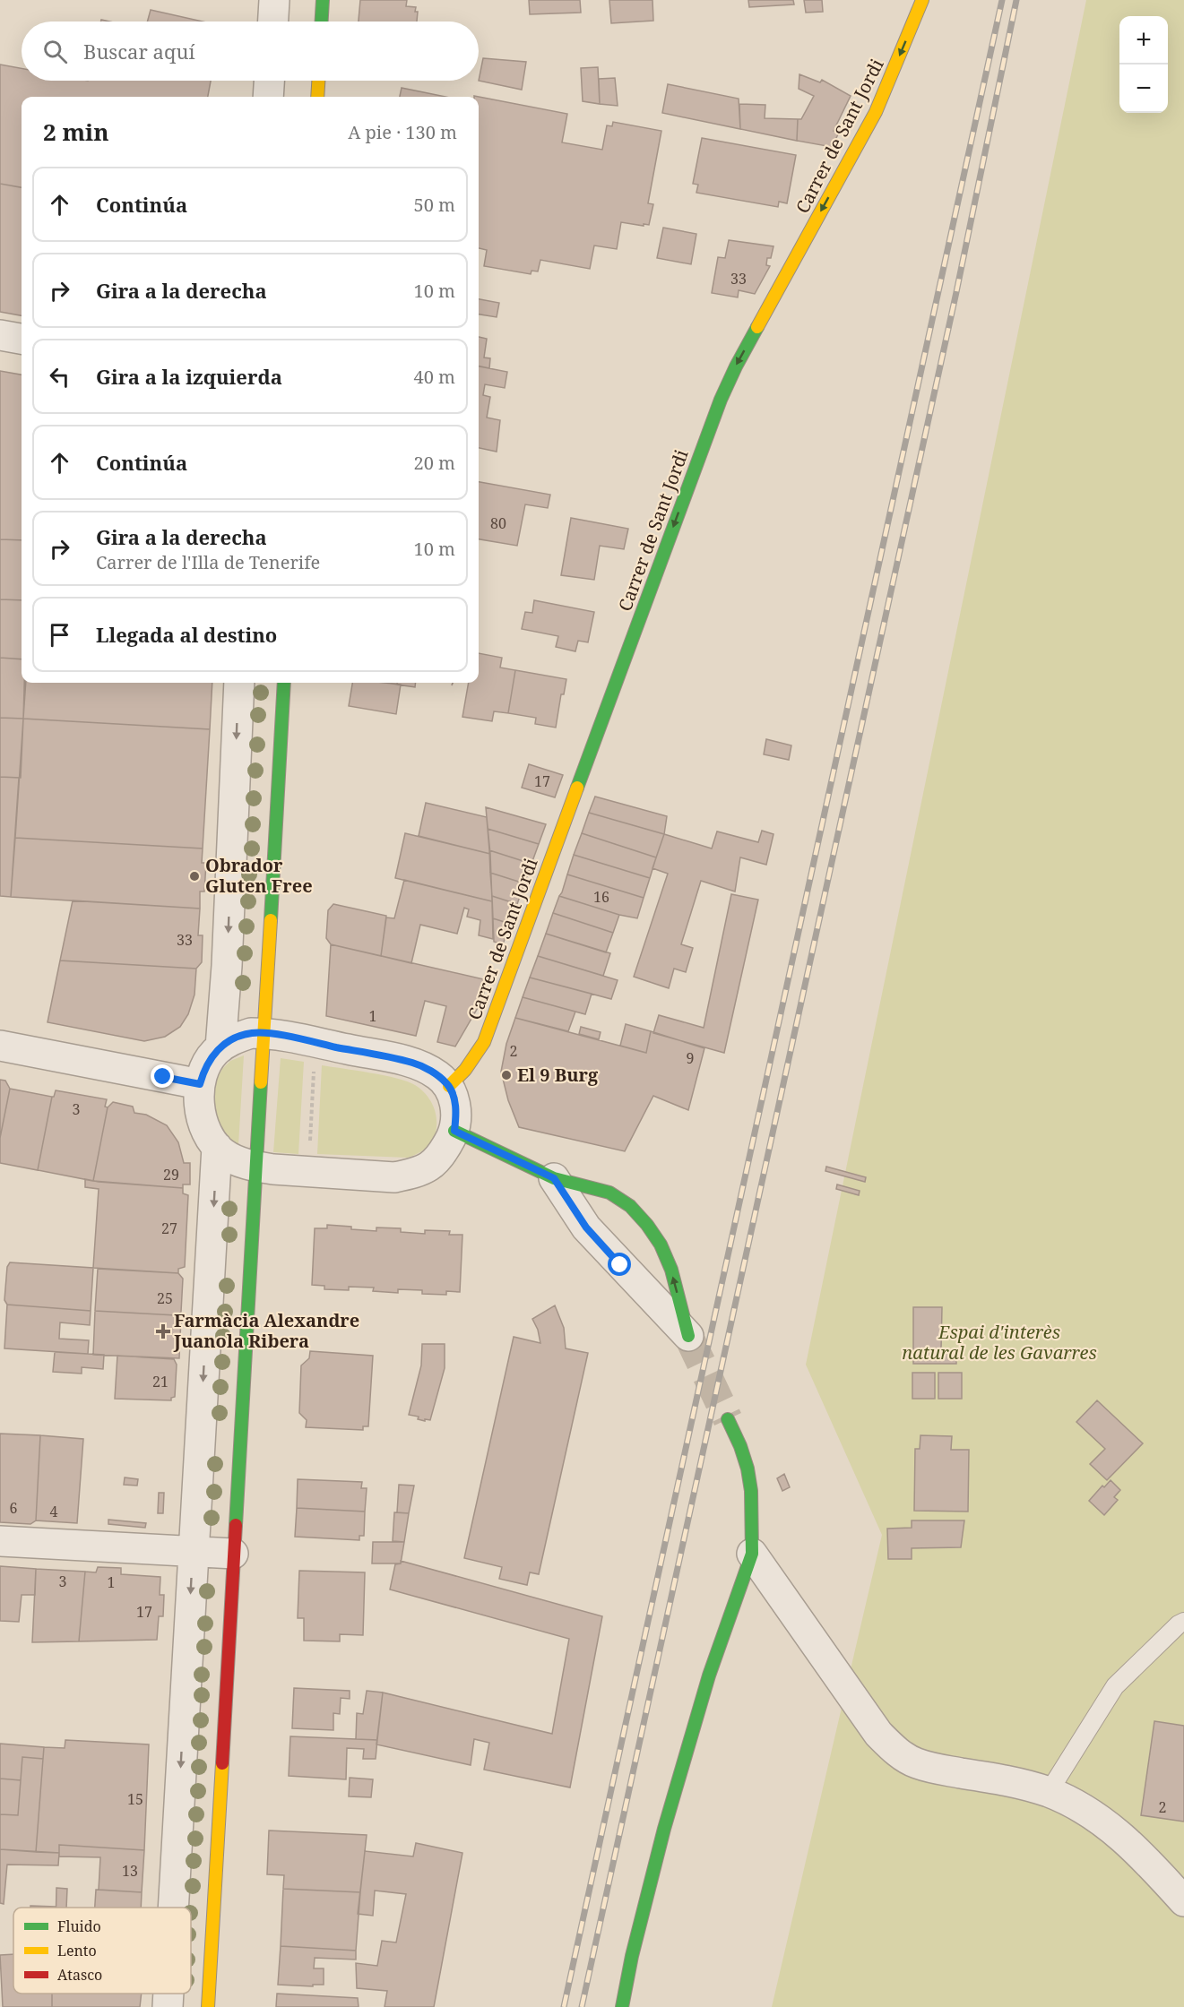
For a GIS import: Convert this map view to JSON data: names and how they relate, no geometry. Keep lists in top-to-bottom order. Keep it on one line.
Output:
{"streets":{"street":["Carrer de Sant Jordi"]},"one_way":["Carrer de Sant Jordi"],"parks":["Espai d'interès natural de les Gavarres"],"places":{"other":["Obrador Gluten Free","El 9 Burg"],"health":["Farmàcia Alexandre Juanola Ribera"]},"house_numbers":["33","80","17","16","33","1","2","9","3","29","27","25","21","6","4","3","1","17","15","2","13"],"legend":["Fluido","Lento","Atasco"],"page":{"map_buttons":["+","−"],"search":"Buscar aquí","heading":["2 min","A pie · 130 m"],"list":[["Continúa","50 m"],["Gira a la derecha","10 m"],["Gira a la izquierda","40 m"],["Continúa","20 m"],["Gira a la derecha","Carrer de l'Illa de Tenerife","10 m"],"Llegada al destino"]}}
